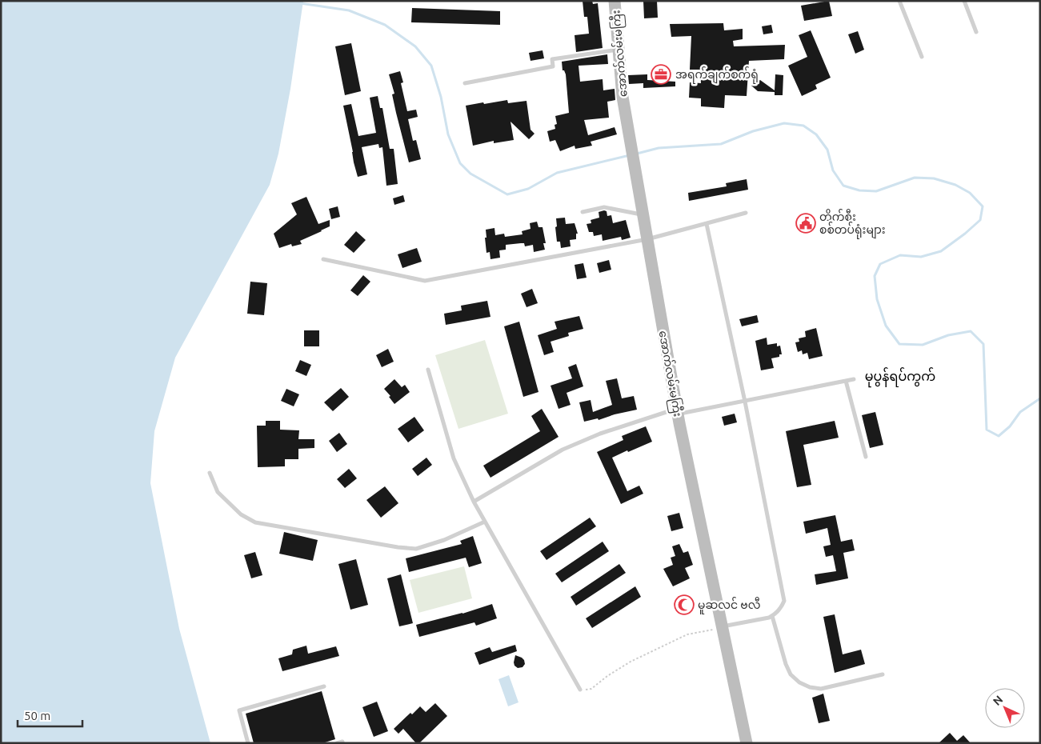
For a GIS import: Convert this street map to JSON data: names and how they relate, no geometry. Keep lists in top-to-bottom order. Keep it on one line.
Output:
{"streets":{"main road":["အောက်လမ်းမကြီး"]},"districts":["မုပွန်ရပ်ကွက်"],"places":{"office":["အရက်ချက်စက်ရုံ"],"public building":["တိုက်စီး စစ်တပ်ရုံးများ"],"mosque":["မူဆလင် ဗလီ"]},"scale_bar":"50 m","north":"top left"}
